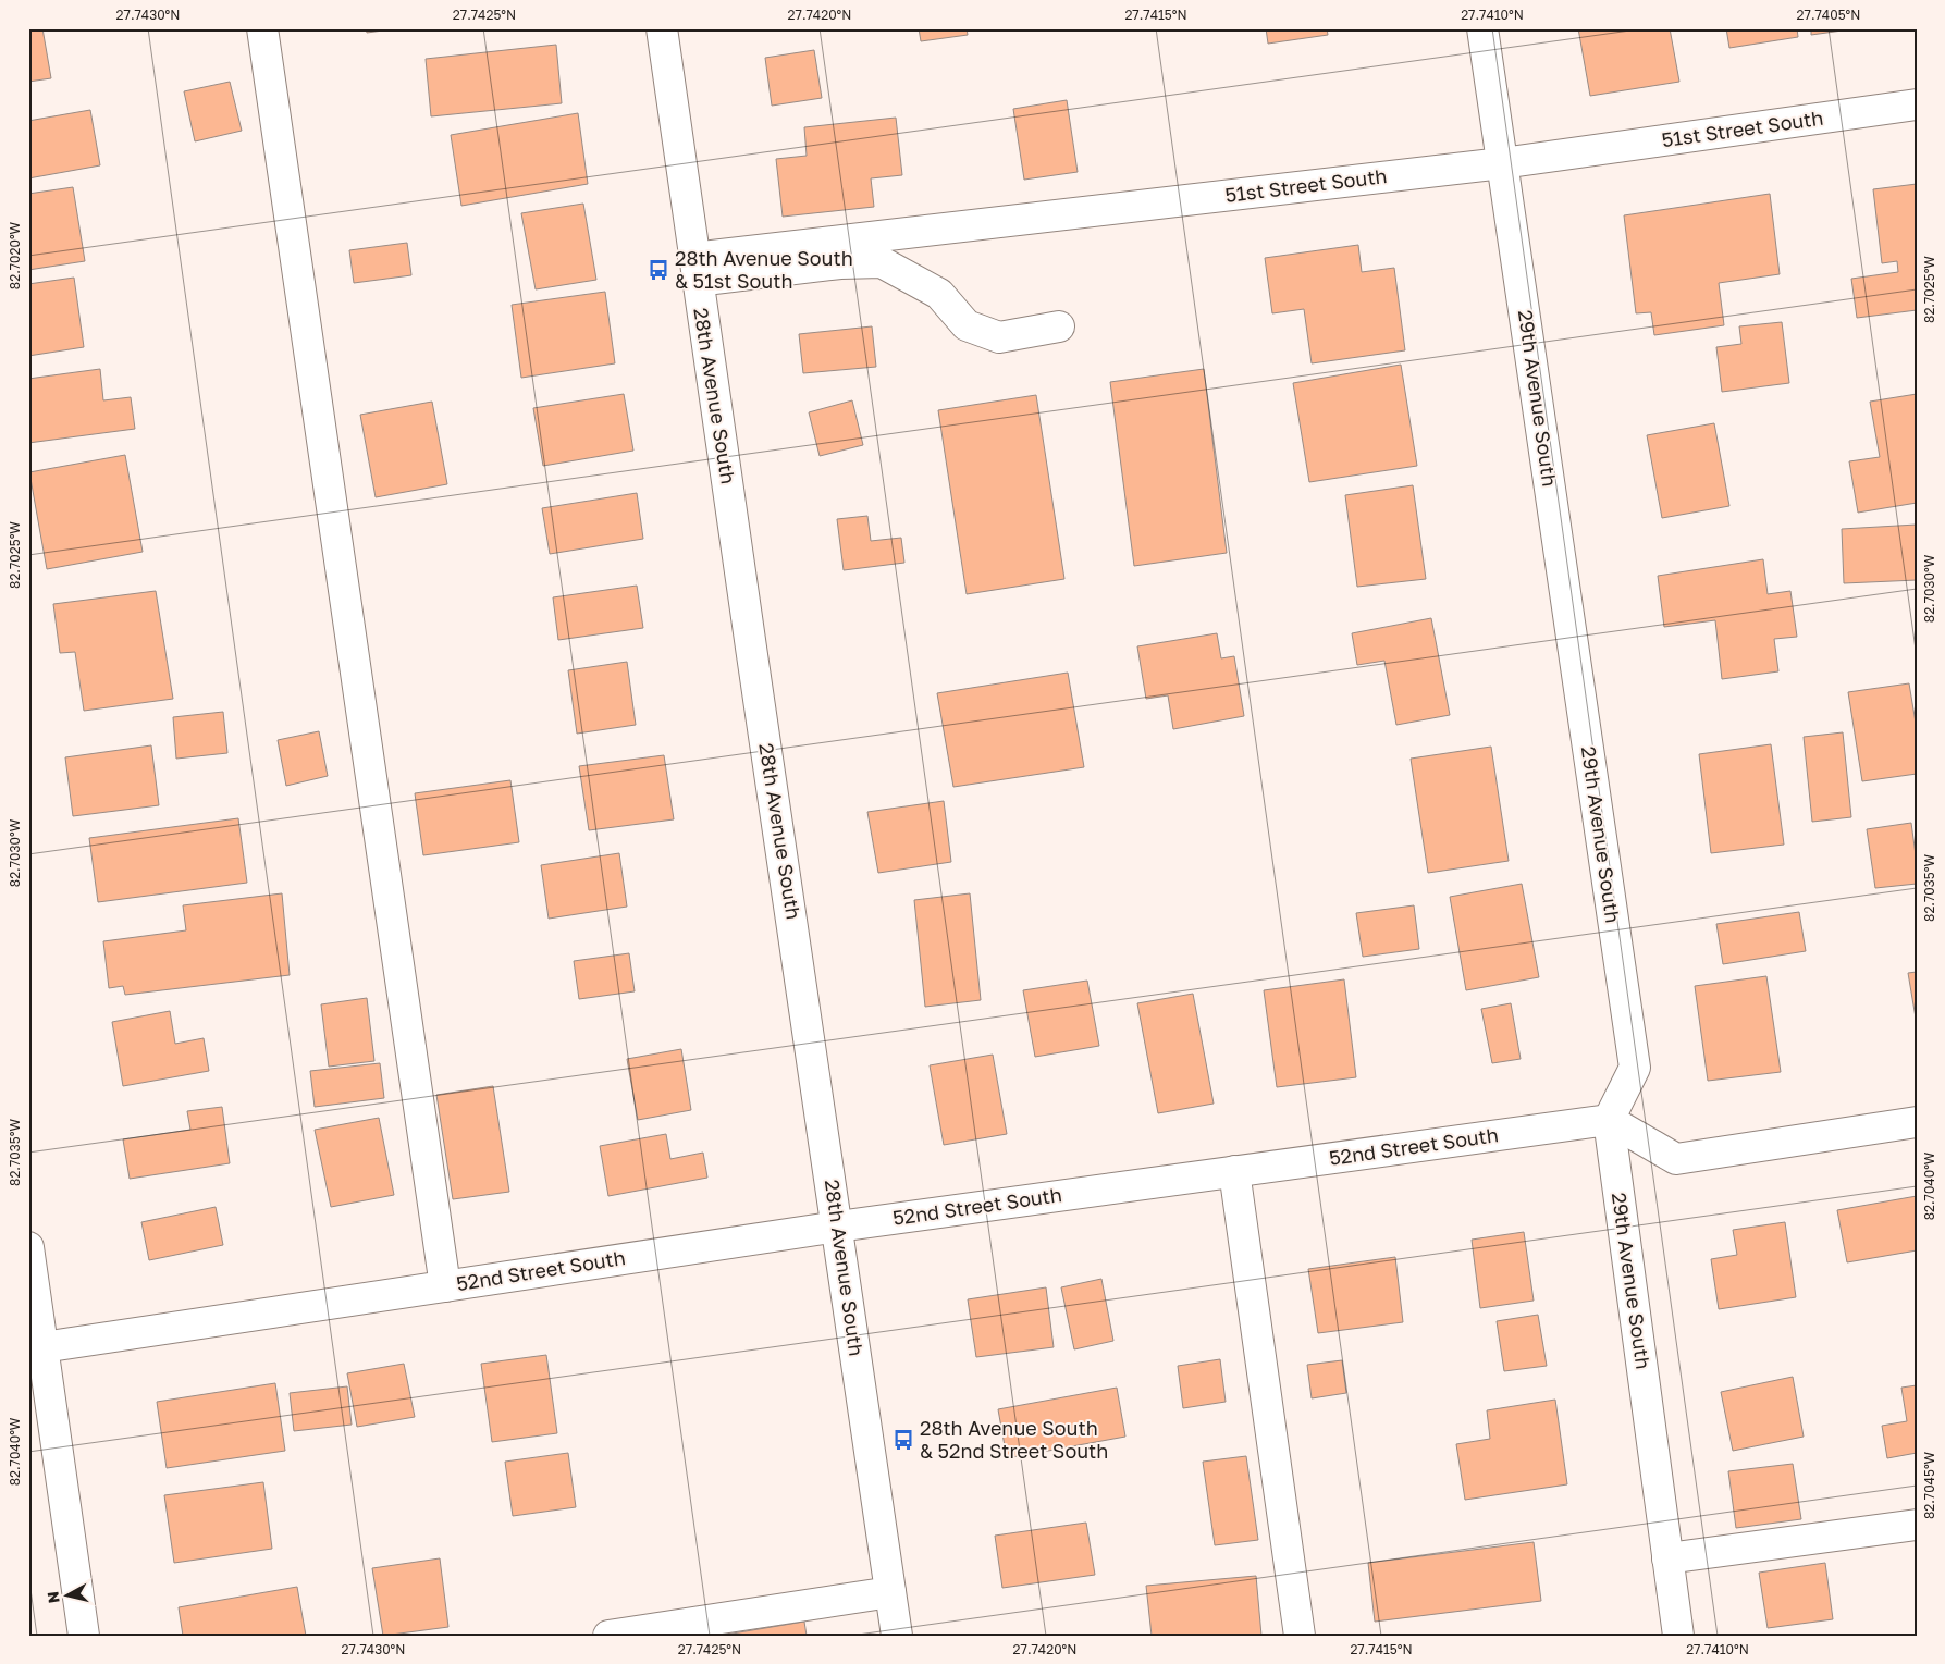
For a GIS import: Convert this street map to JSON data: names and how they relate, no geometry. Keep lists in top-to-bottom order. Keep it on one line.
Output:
{"streets":{"street":["51st Street South","28th Avenue South","29th Avenue South","52nd Street South"]},"crossings":[["51st Street South","28th Avenue South"],["51st Street South","29th Avenue South"],["28th Avenue South","52nd Street South"],["29th Avenue South","52nd Street South"]],"places":{"bus stop":["28th Avenue South & 51st South","28th Avenue South & 52nd Street South"]},"north":"left","coordinates":["27.7430°N","27.7425°N","27.7420°N","27.7415°N","27.7410°N","27.7405°N","82.7020°W","82.7025°W","82.7030°W","82.7035°W","82.7040°W","82.7045°W"]}
